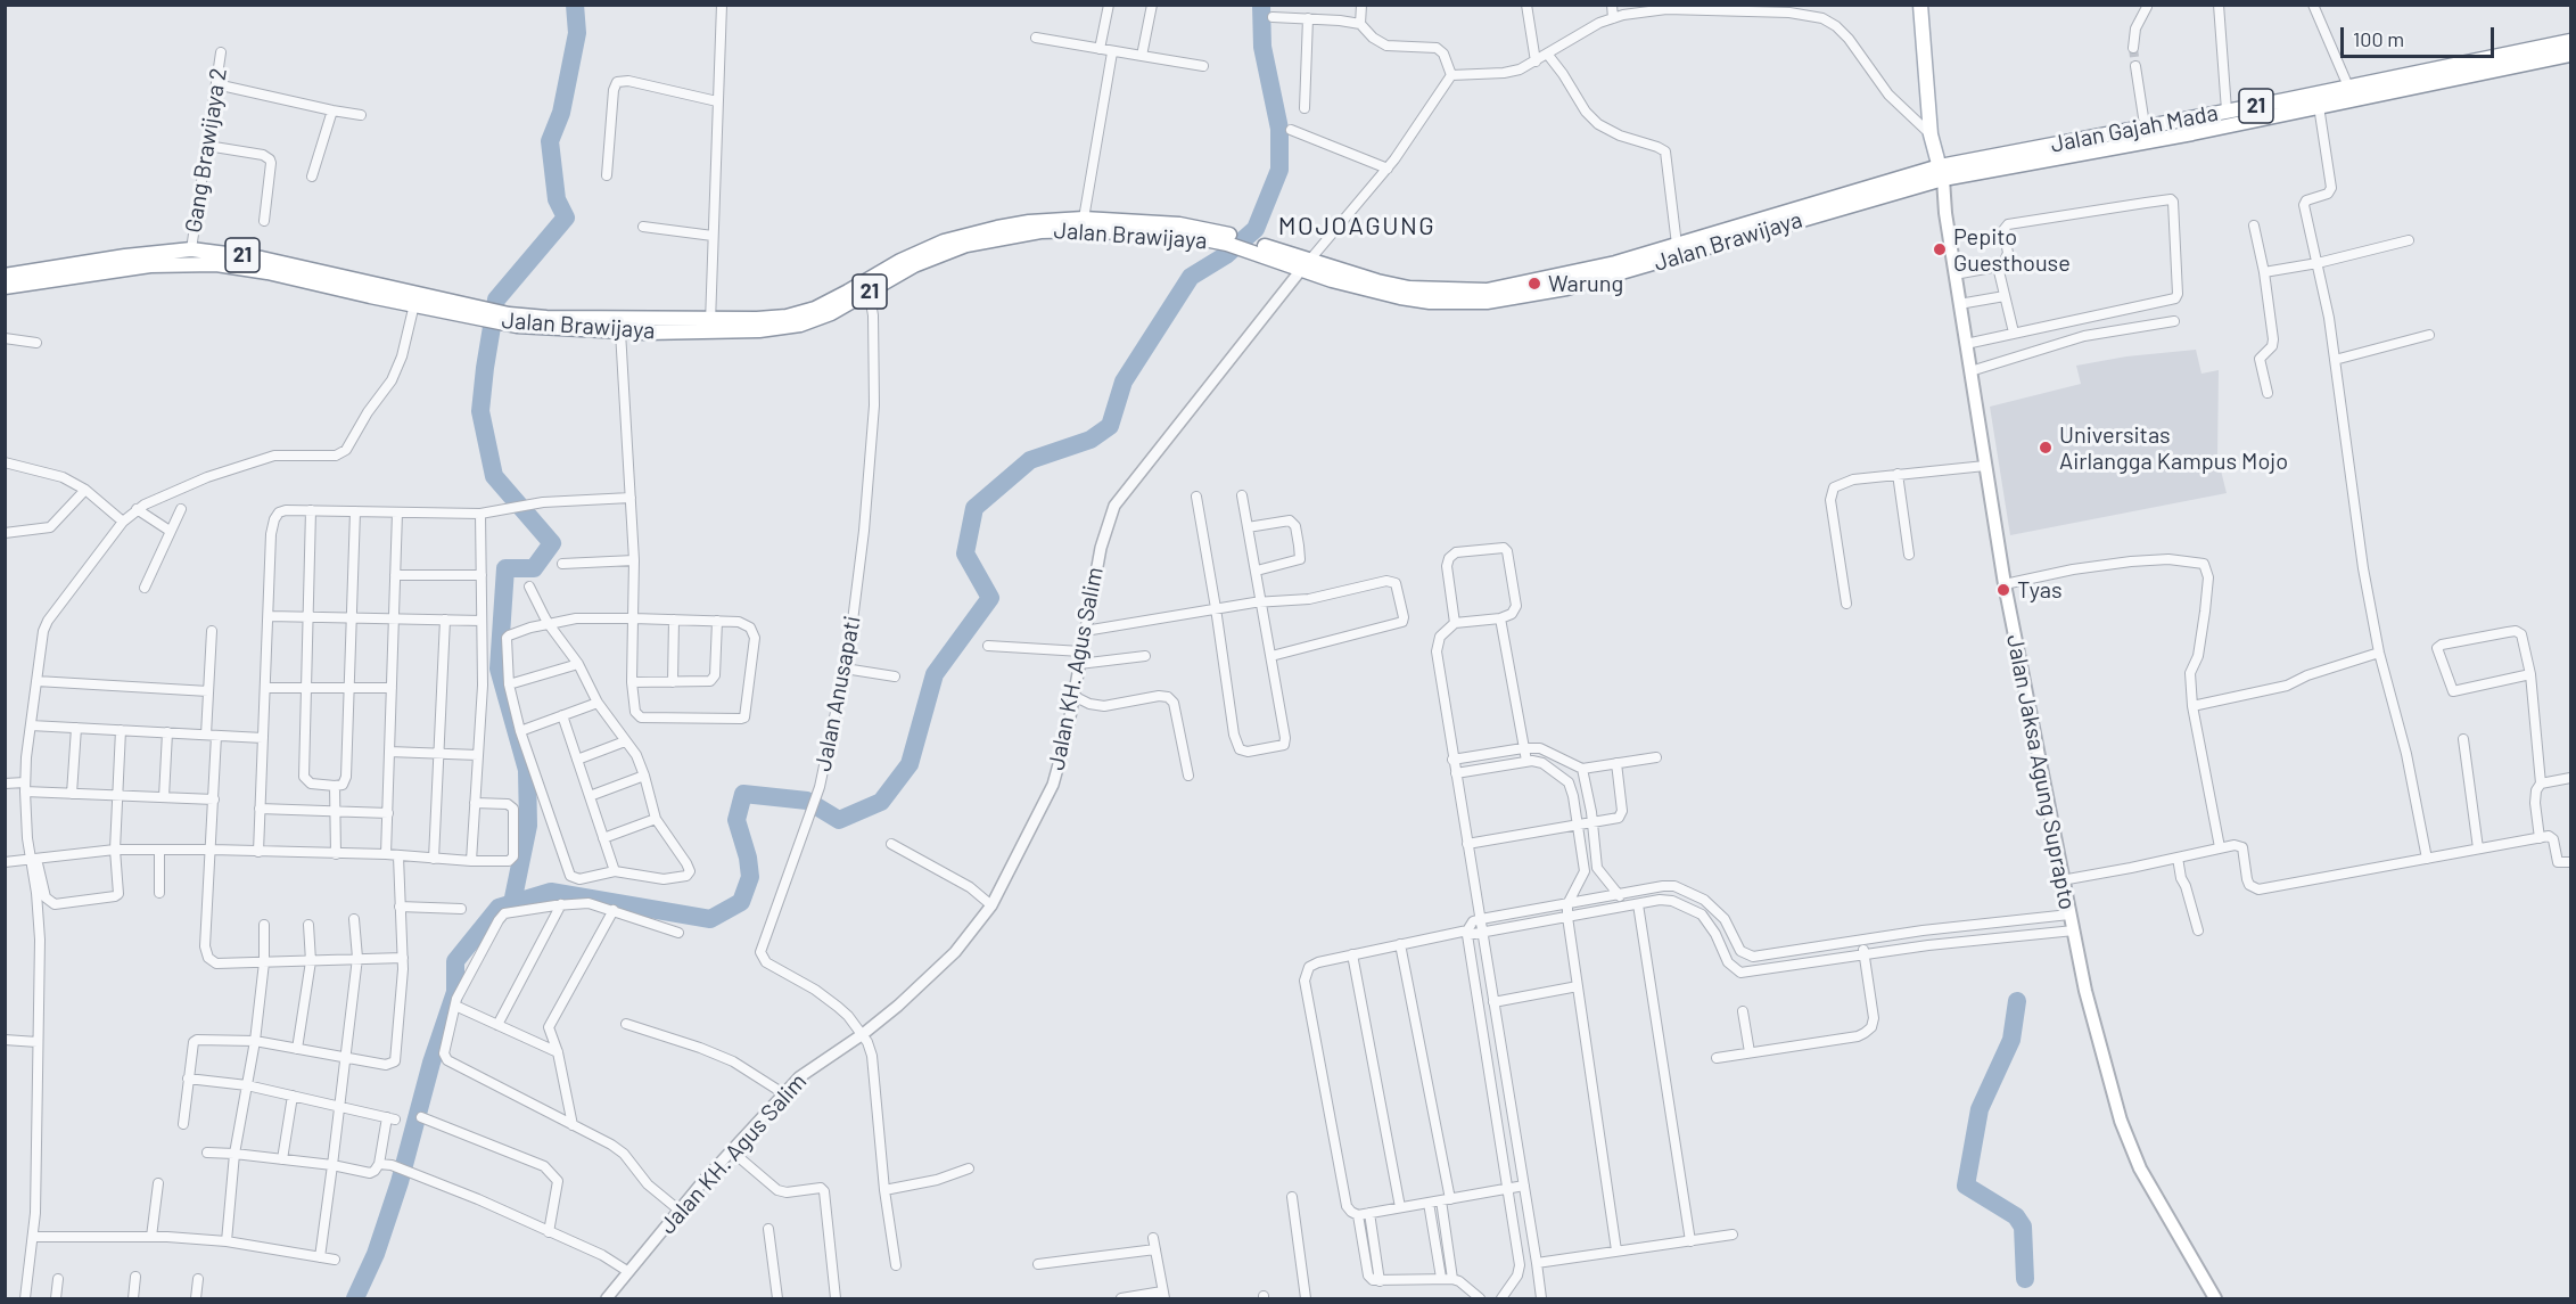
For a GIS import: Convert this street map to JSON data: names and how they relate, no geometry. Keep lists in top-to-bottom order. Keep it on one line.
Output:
{"streets":{"main road":["21","Jalan Gajah Mada","Jalan Brawijaya","Jalan Jaksa Agung Suprapto"],"street":["Gang Brawijaya 2","Jalan KH. Agus Salim","Jalan Anusapati"]},"crossings":[["21","Jalan Gajah Mada"],["21","Jalan Brawijaya"],["Jalan Gajah Mada","Jalan Brawijaya"],["Jalan Gajah Mada","Jalan Jaksa Agung Suprapto"],["Gang Brawijaya 2","Jalan Brawijaya"],["Jalan Brawijaya","Jalan KH. Agus Salim"],["Jalan Brawijaya","Jalan Anusapati"],["Jalan Brawijaya","Jalan Jaksa Agung Suprapto"],["Jalan KH. Agus Salim","Jalan Anusapati"]],"districts":["MOJOAGUNG"],"places":["Pepito Guesthouse","Warung","Universitas Airlangga Kampus Mojo","Tyas"],"scale_bar":"100 m"}
